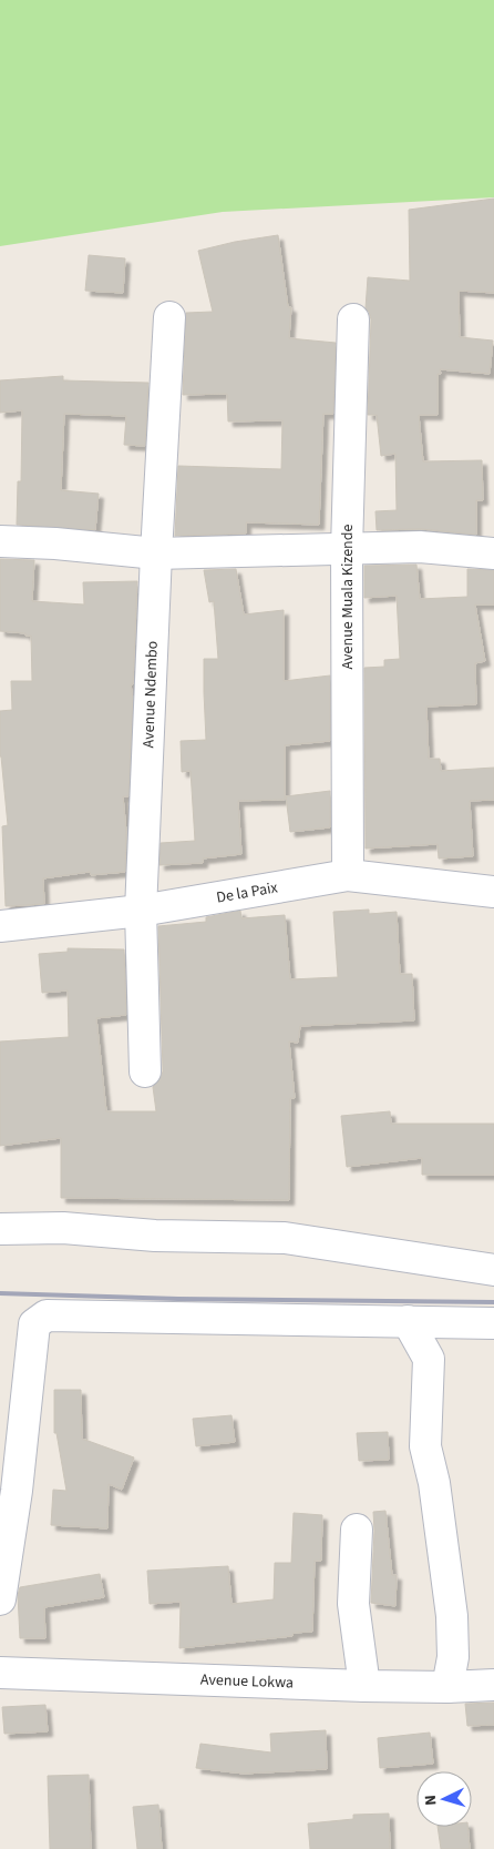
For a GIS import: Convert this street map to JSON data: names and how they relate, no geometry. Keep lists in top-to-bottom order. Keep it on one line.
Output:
{"streets":{"street":["Avenue Muala Kizende","Avenue Ndembo","De la Paix","Avenue Lokwa"]},"crossings":[["Avenue Muala Kizende","De la Paix"],["Avenue Ndembo","De la Paix"]],"north":"left"}
